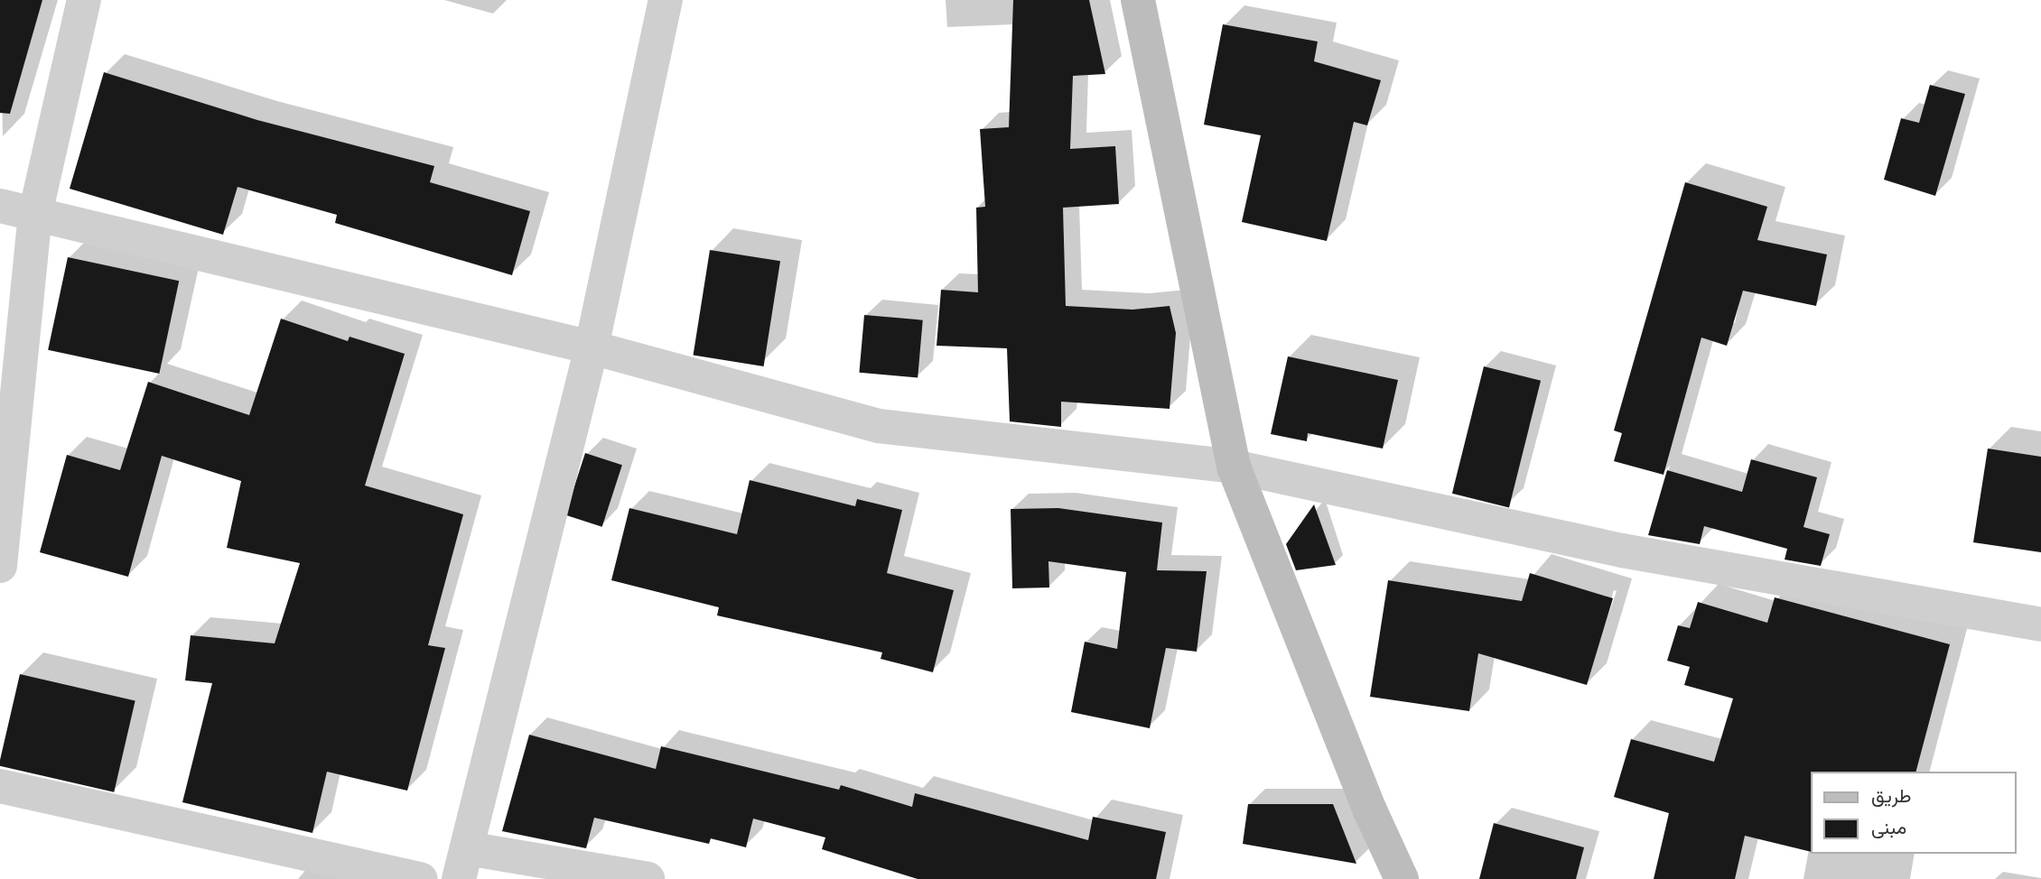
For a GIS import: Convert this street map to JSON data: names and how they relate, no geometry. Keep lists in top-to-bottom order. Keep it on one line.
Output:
{"legend":["طريق","مبنى"]}
